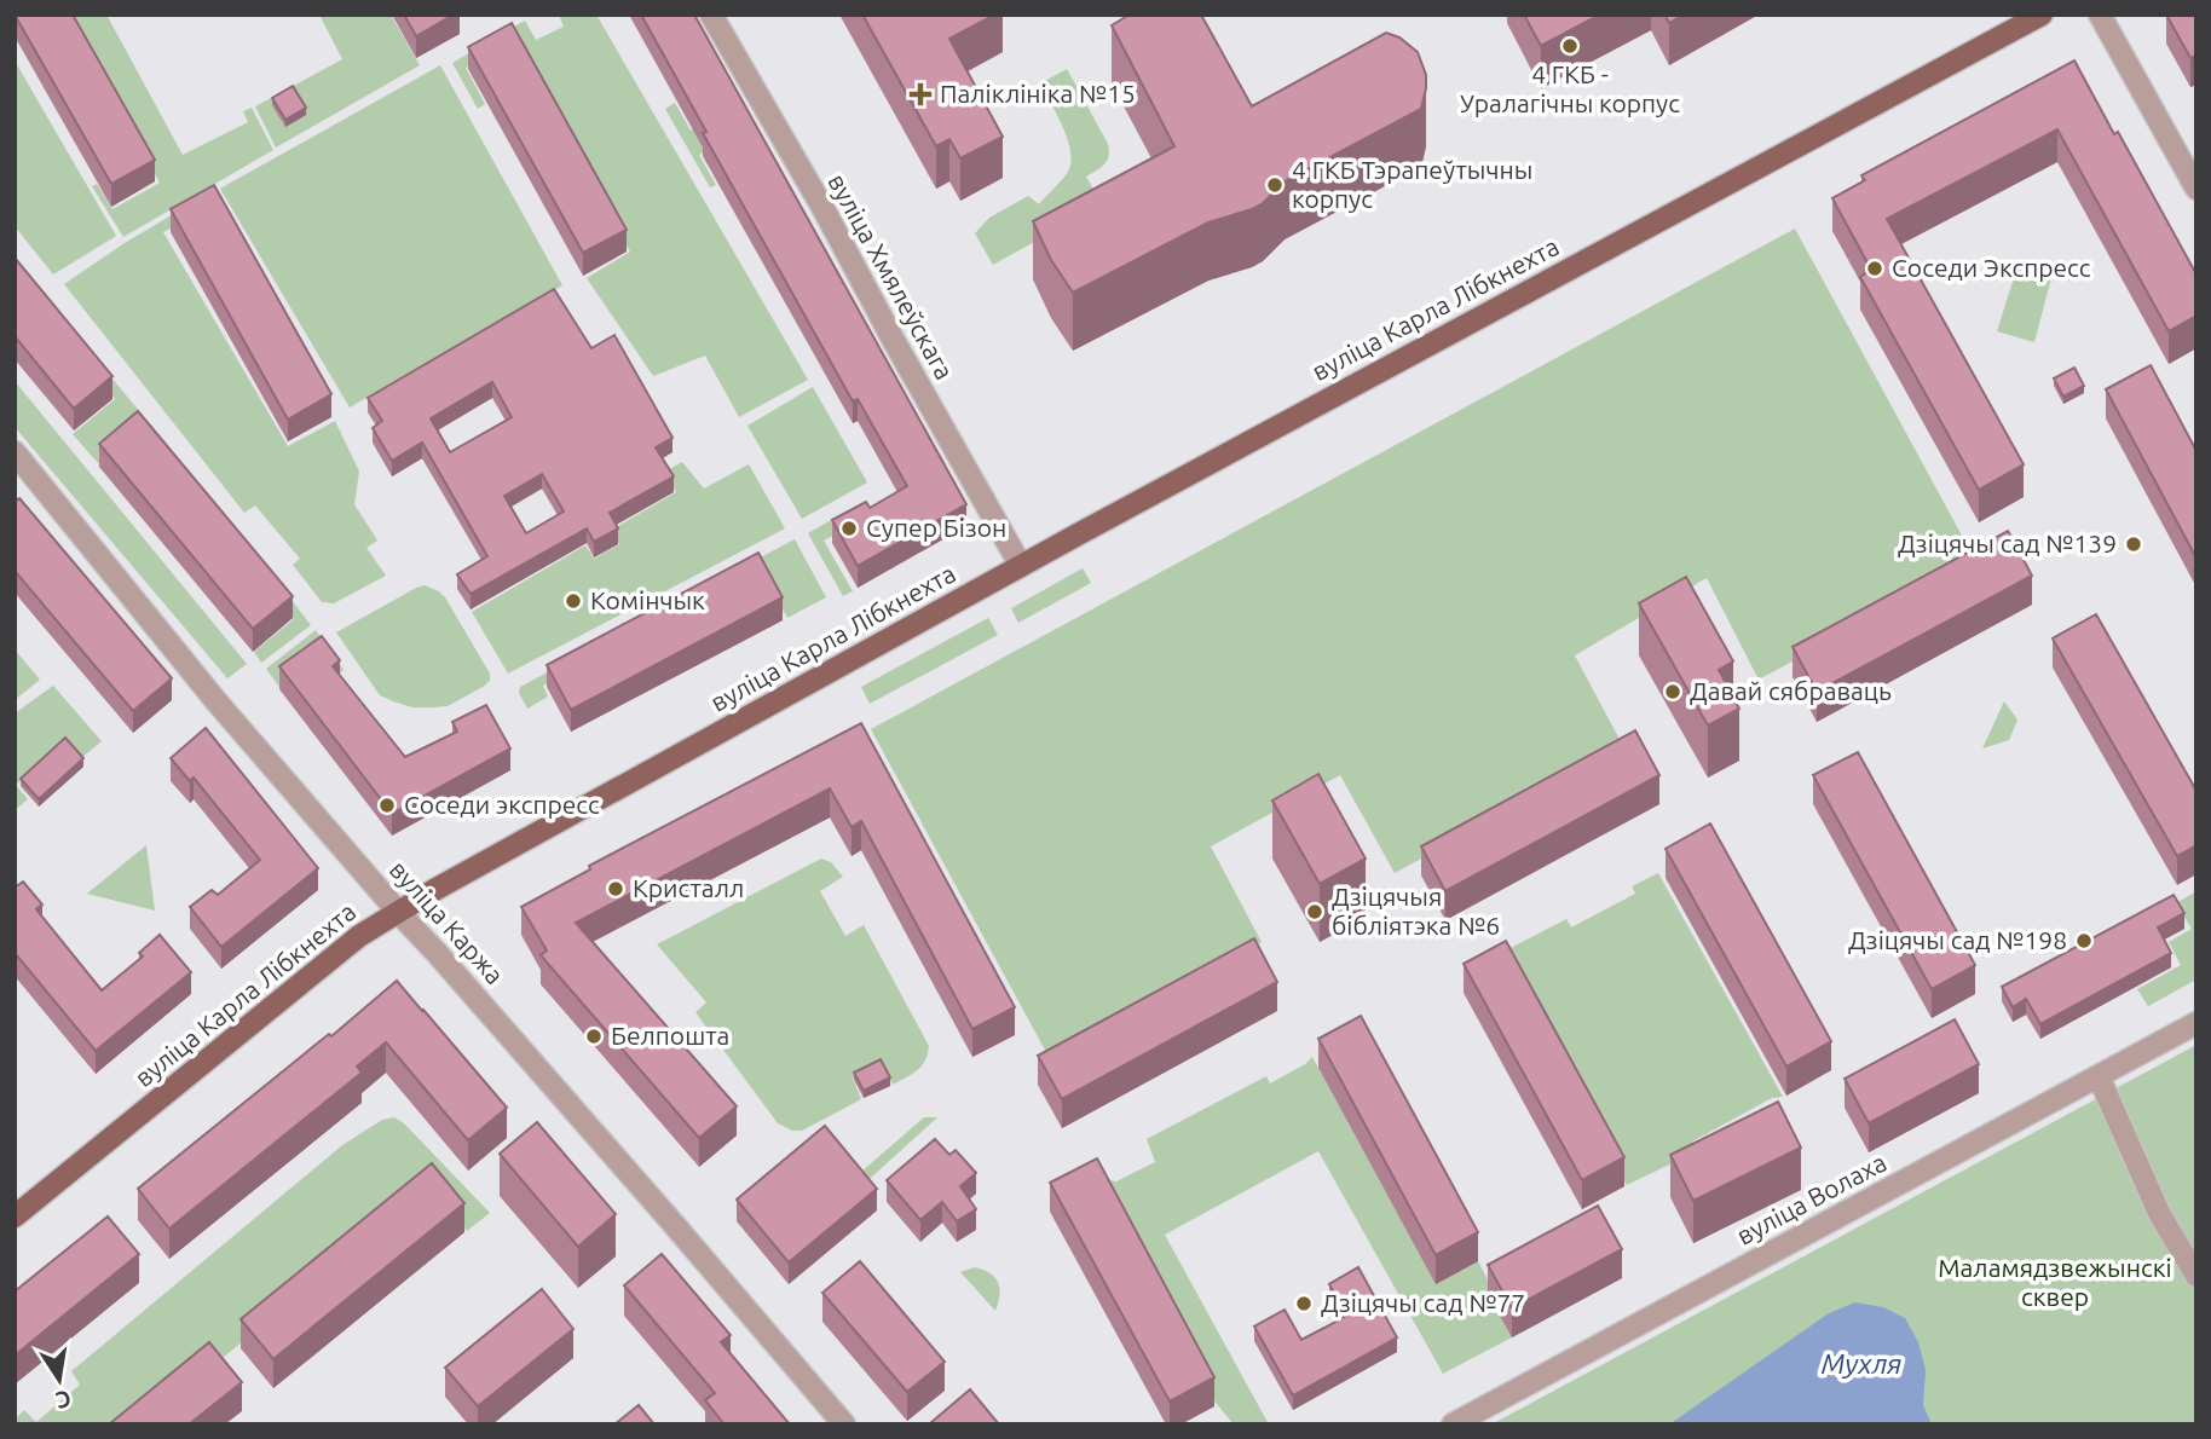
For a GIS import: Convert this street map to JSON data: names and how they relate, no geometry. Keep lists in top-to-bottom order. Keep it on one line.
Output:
{"streets":{"main road":["вуліца Карла Лібкнехта"],"street":["вуліца Хмялеўскага","вуліца Каржа","вуліца Волаха"]},"crossings":[["вуліца Хмялеўскага","вуліца Карла Лібкнехта"],["вуліца Карла Лібкнехта","вуліца Каржа"]],"water":["Мухля"],"parks":["Маламядзвежынскі сквер"],"places":{"other":["4 ГКБ - Уралагічны корпус","4 ГКБ Тэрапеўтычны корпус","Соседи Экспресс","Супер Бізон","Дзіцячы сад №139","Комінчык","Давай сябраваць","Соседи экспресс","Кристалл","Дзіцячыя бібліятэка №6","Дзіцячы сад №198","Белпошта","Дзіцячы сад №77"],"health":["Паліклініка №15"]},"north":"bottom"}
